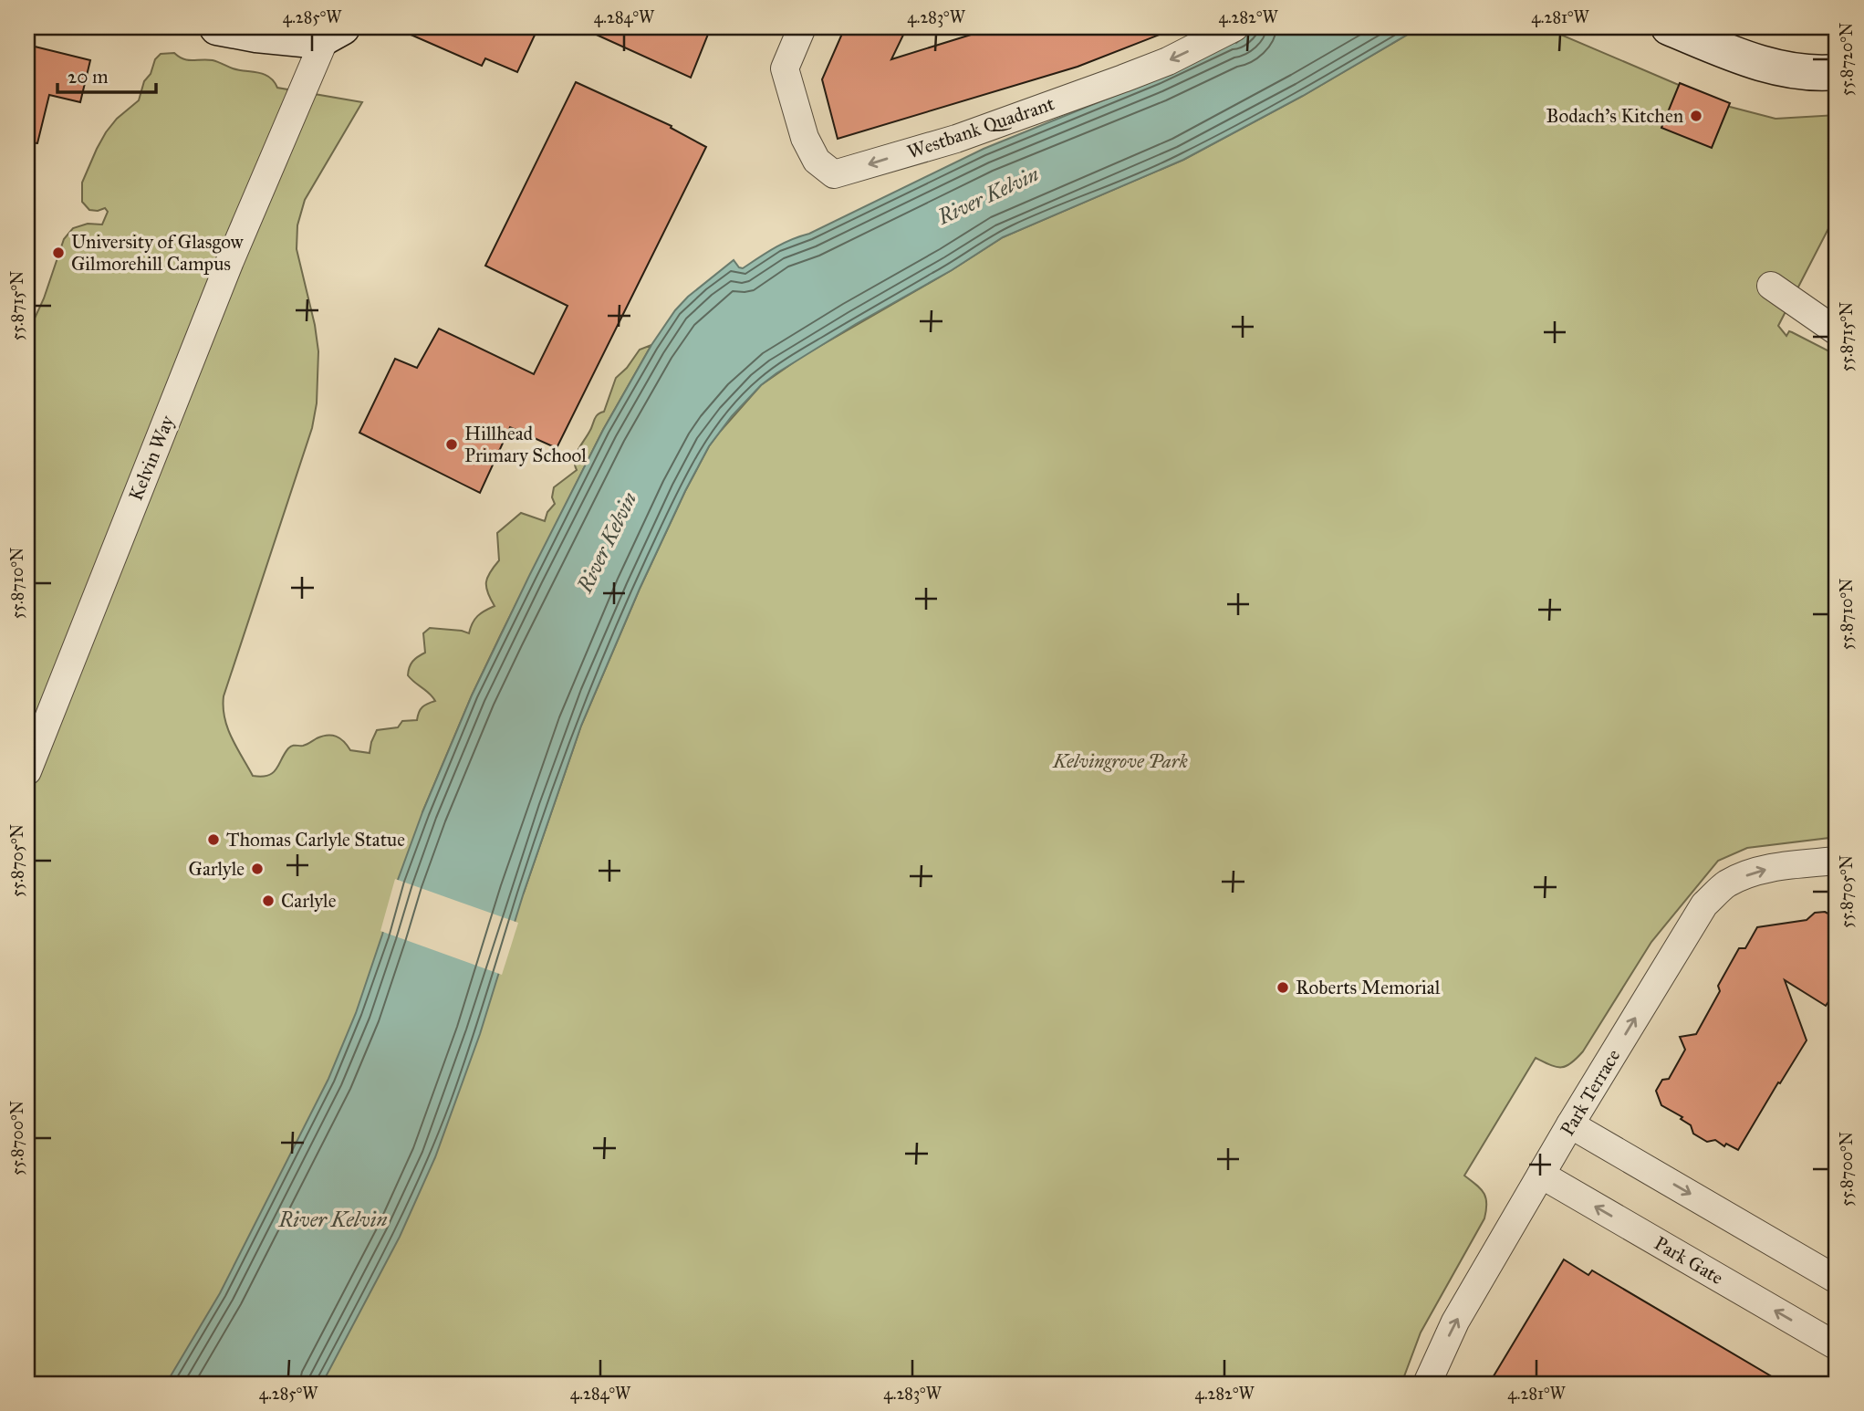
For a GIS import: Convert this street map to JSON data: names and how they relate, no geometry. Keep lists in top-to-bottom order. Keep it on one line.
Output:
{"streets":{"street":["Westbank Quadrant","Kelvin Way","Park Terrace","Park Gate"]},"crossings":[["Park Terrace","Park Gate"]],"one_way":["Park Terrace"],"water":["River Kelvin"],"parks":["Kelvingrove Park"],"places":["Bodach's Kitchen","University of Glasgow Gilmorehill Campus","Hillhead Primary School","Thomas Carlyle Statue","Garlyle","Carlyle","Roberts Memorial"],"scale_bar":"20 m","coordinates":["4.285°W","4.284°W","4.283°W","4.282°W","4.281°W","55.8720°N","55.8715°N","55.8710°N","55.8705°N","55.8700°N"]}
